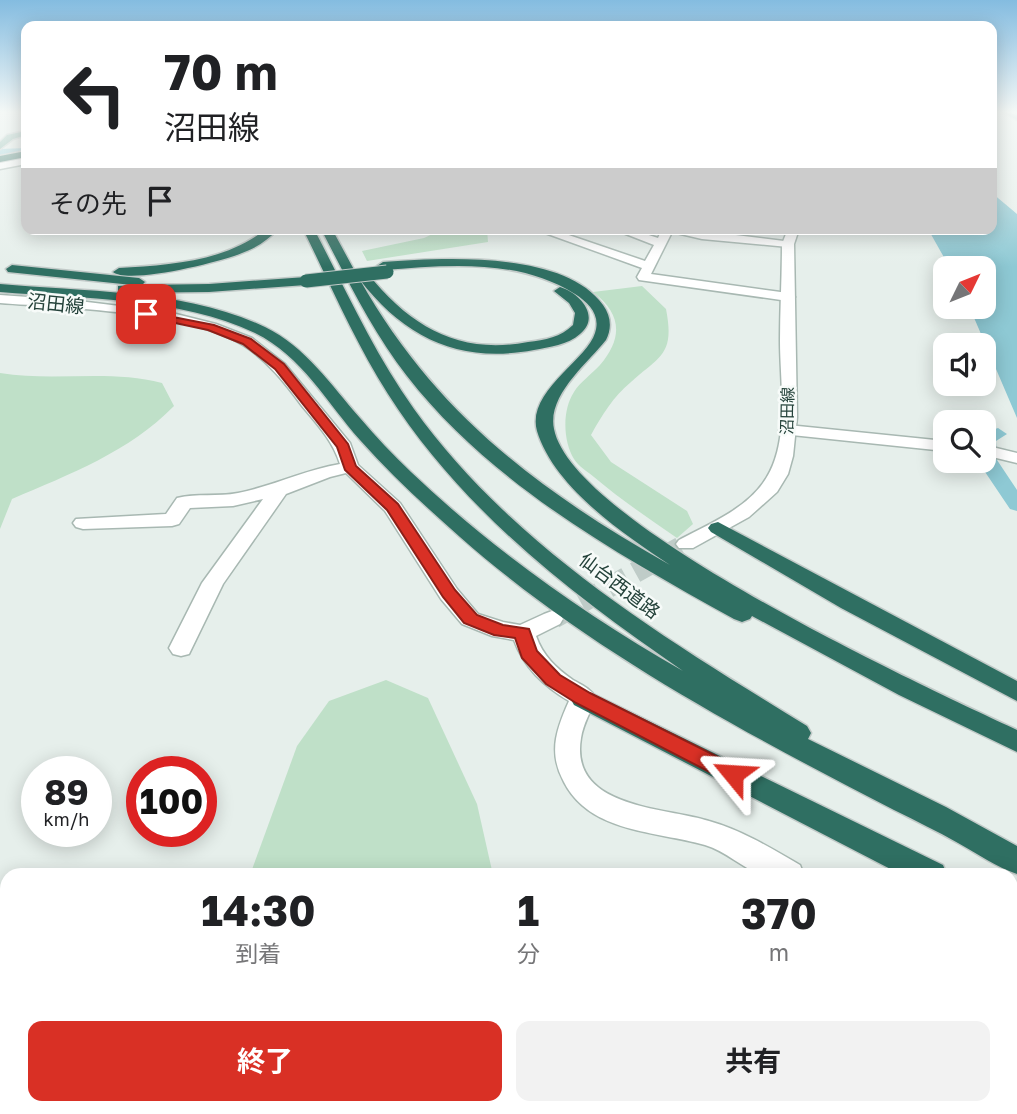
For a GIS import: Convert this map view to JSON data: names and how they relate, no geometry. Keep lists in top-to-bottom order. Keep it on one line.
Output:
{"streets":{"highway":["仙台西道路"],"street":["沼田線"]},"north":"top right","page":{"turn":["70 m","沼田線"],"then":"その先","speed":"89 km/h","limit":"100","eta":["14:30","到着","1","分","370","m"],"buttons":["終了","共有"]}}
